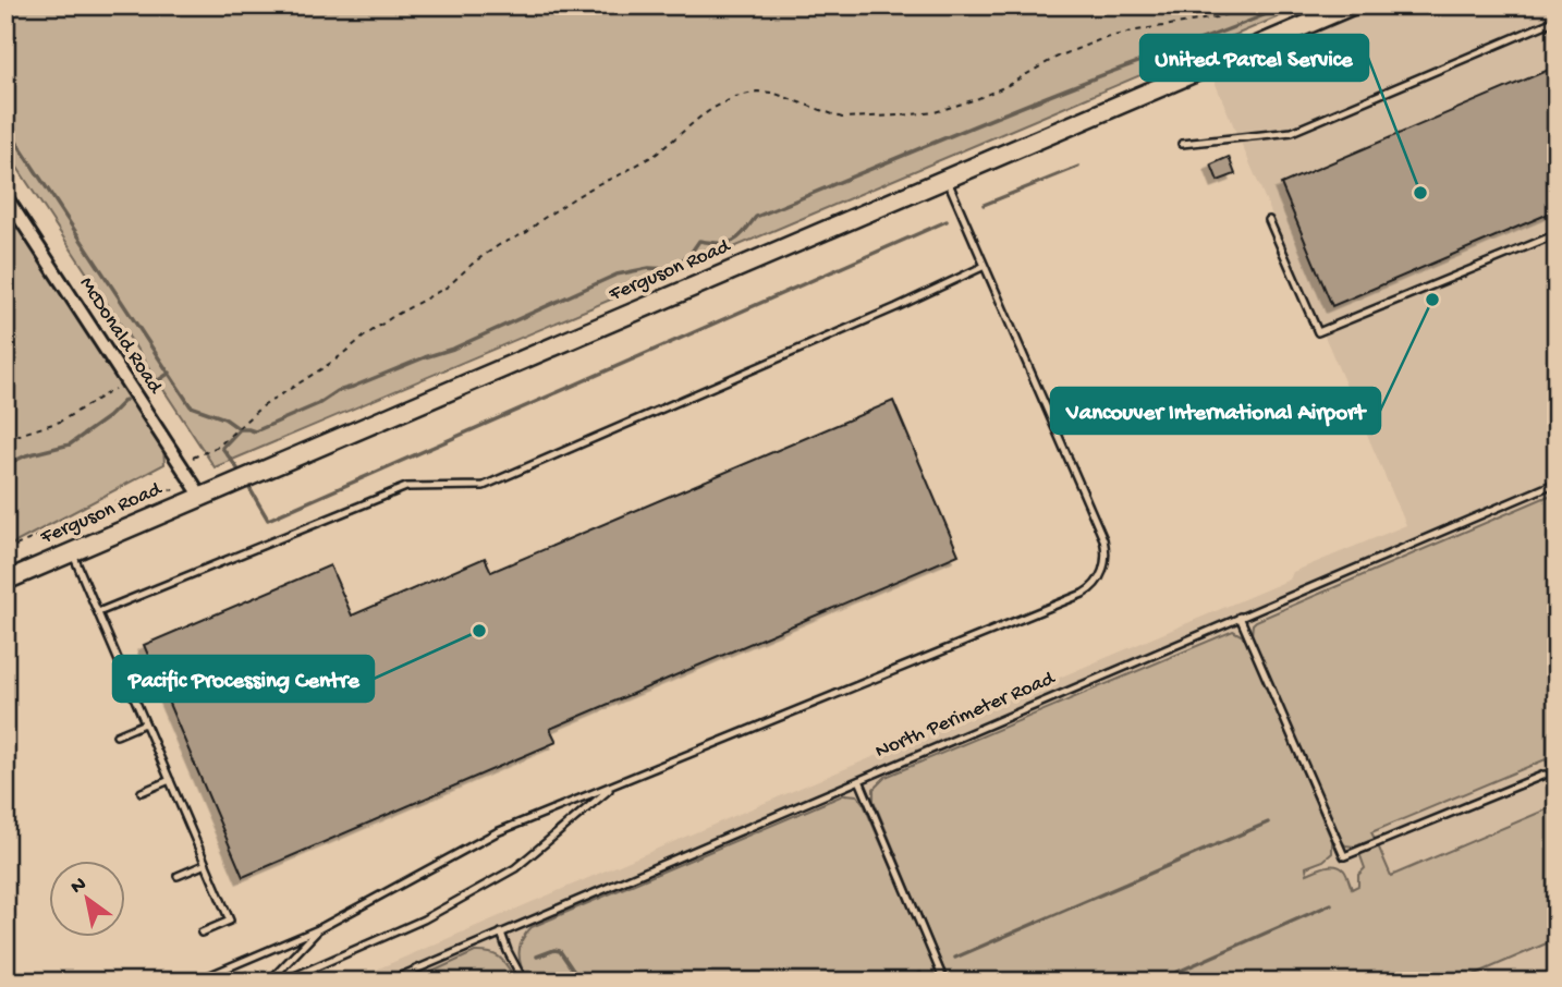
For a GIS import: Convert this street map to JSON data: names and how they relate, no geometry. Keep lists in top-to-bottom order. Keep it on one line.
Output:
{"streets":{"street":["Ferguson Road","McDonald Road"],"lane":["North Perimeter Road"]},"crossings":[["Ferguson Road","McDonald Road"]],"places":["United Parcel Service","Vancouver International Airport","Pacific Processing Centre"],"north":"top left"}
